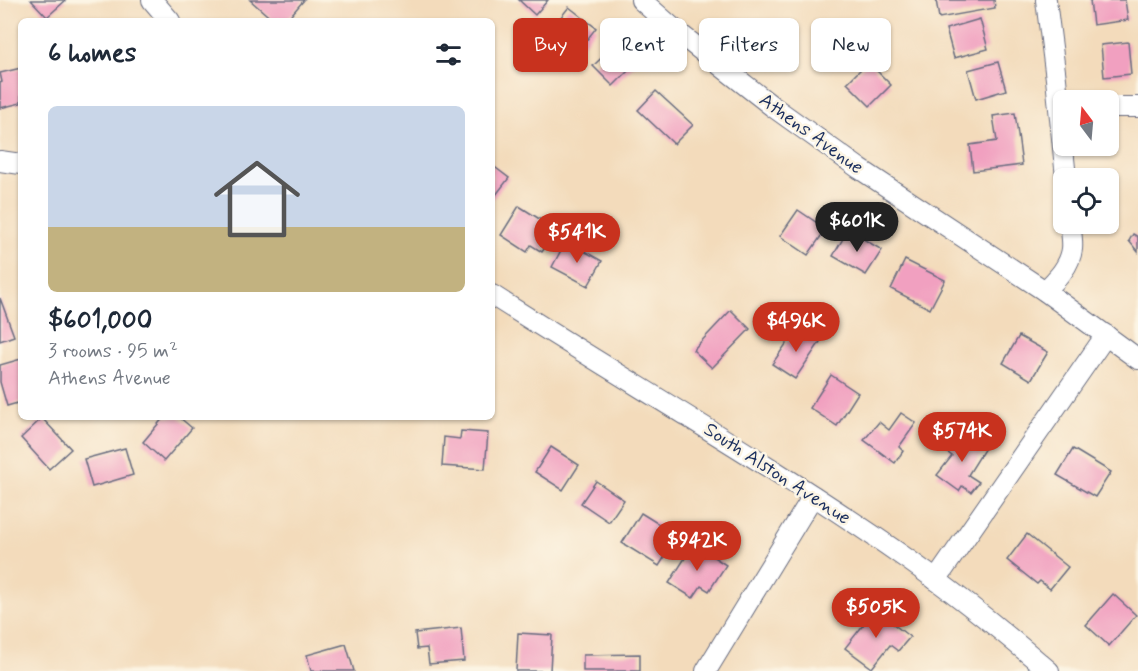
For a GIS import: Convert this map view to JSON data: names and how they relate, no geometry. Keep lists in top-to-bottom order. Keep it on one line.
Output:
{"streets":{"street":["Athens Avenue","South Alston Avenue"]},"north":"top","page":{"chip":["Buy","Rent","Filters","New"],"heading":"6 homes","list":[{"name":"$601,000","note":"3 rooms · 95 m² · Athens Avenue"}],"price":["$601K","$541K","$496K","$574K","$942K","$505K"]}}
